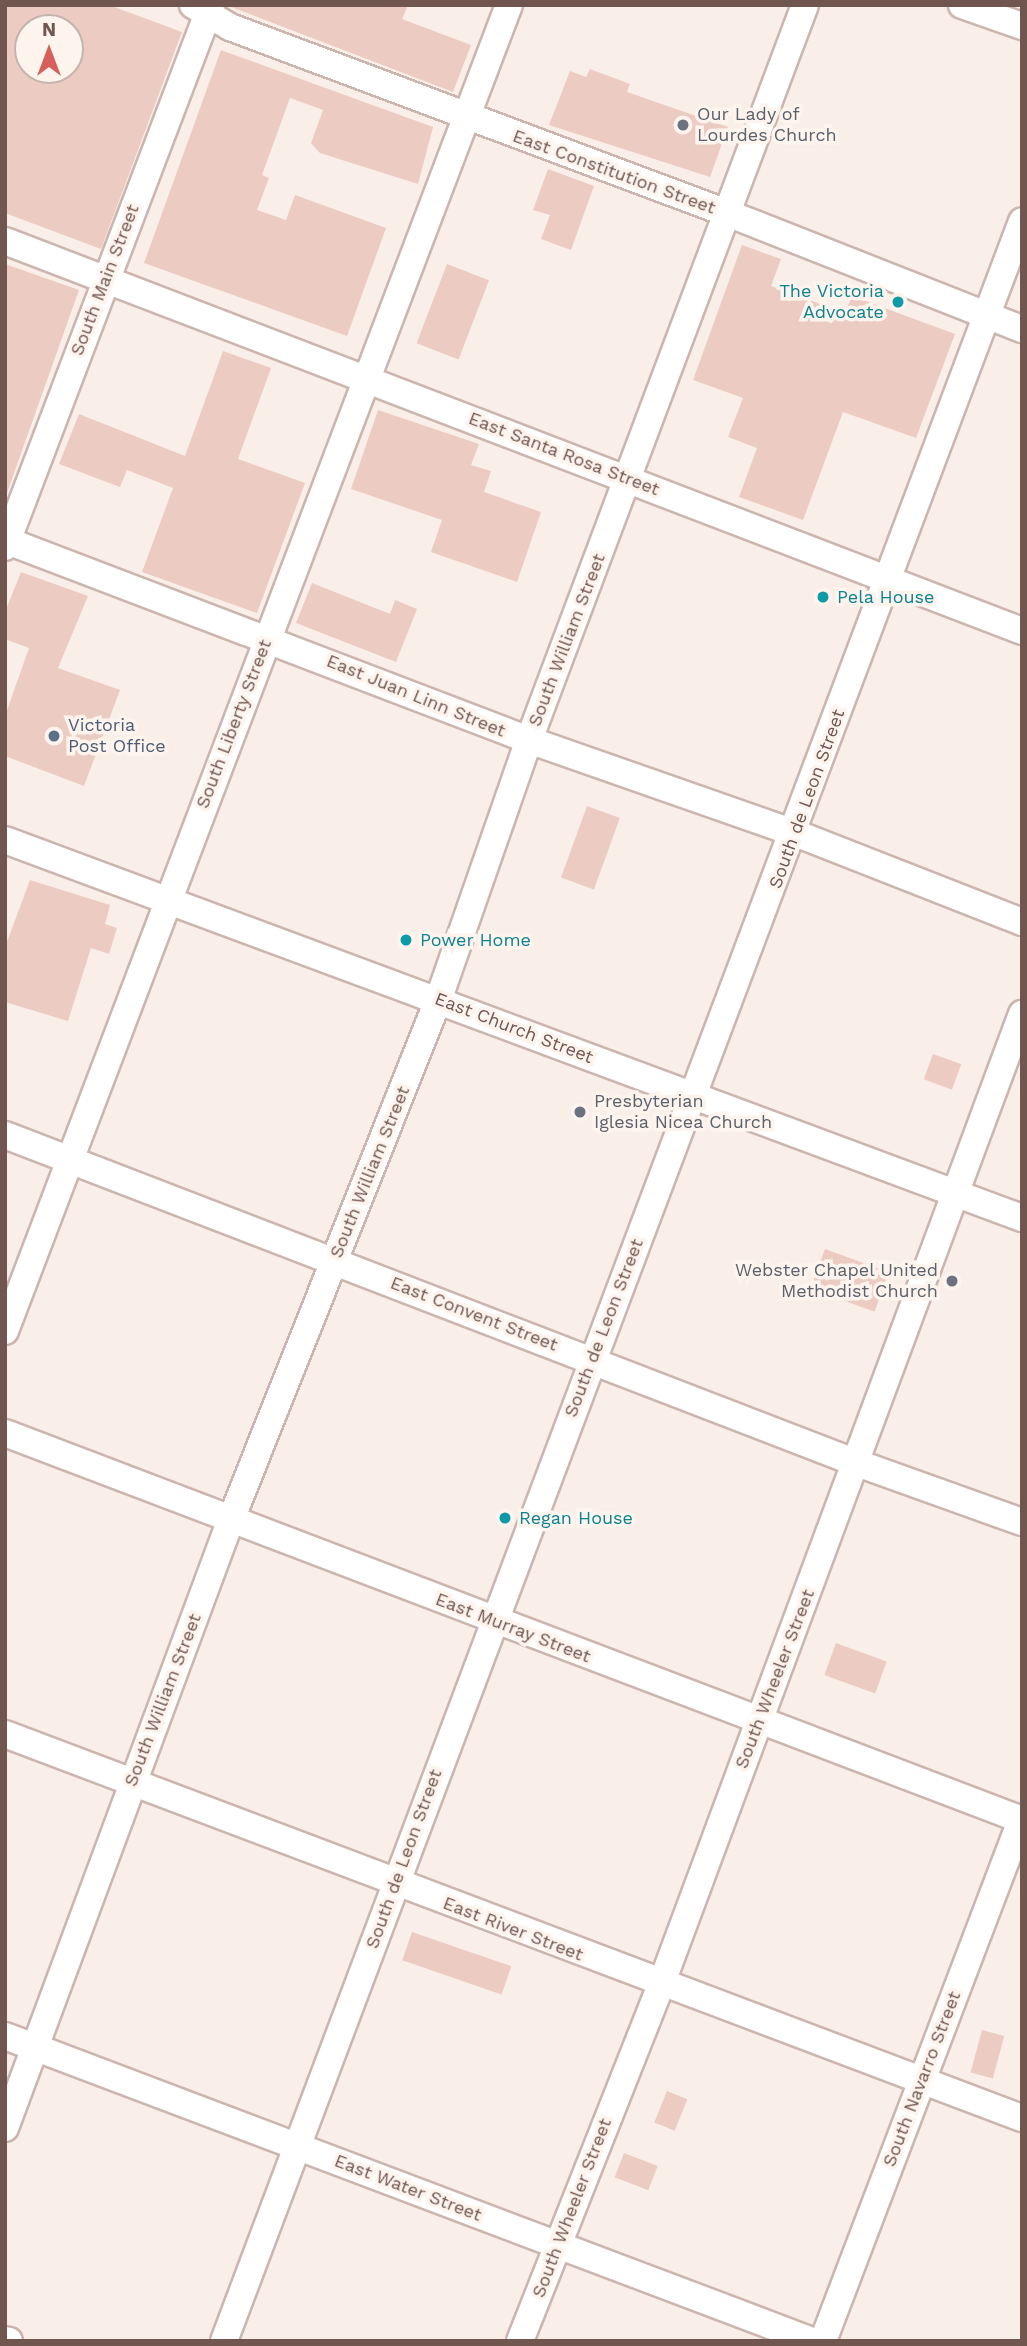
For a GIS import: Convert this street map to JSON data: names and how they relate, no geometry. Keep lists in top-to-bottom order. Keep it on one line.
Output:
{"streets":{"street":["East Constitution Street","South Main Street","East Santa Rosa Street","South William Street","East Juan Linn Street","South Liberty Street","South de Leon Street","East Church Street","East Convent Street","East Murray Street","South Wheeler Street","East River Street","South Navarro Street","East Water Street"]},"crossings":[["East Constitution Street","South Main Street"],["East Constitution Street","South William Street"],["East Constitution Street","South Liberty Street"],["East Constitution Street","South de Leon Street"],["South Main Street","East Santa Rosa Street"],["South Main Street","East Juan Linn Street"],["East Santa Rosa Street","South William Street"],["East Santa Rosa Street","South Liberty Street"],["East Santa Rosa Street","South de Leon Street"],["South William Street","East Juan Linn Street"],["South William Street","East Church Street"],["South William Street","East Convent Street"],["South William Street","East Murray Street"],["South William Street","East River Street"],["South William Street","East Water Street"],["East Juan Linn Street","South Liberty Street"],["East Juan Linn Street","South de Leon Street"],["South Liberty Street","East Church Street"],["South Liberty Street","East Convent Street"],["South de Leon Street","East Church Street"],["South de Leon Street","East Convent Street"],["South de Leon Street","East Murray Street"],["South de Leon Street","East River Street"],["South de Leon Street","East Water Street"],["East Church Street","South Wheeler Street"],["East Convent Street","South Wheeler Street"],["East Murray Street","South Wheeler Street"],["East Murray Street","South Navarro Street"],["South Wheeler Street","East River Street"],["South Wheeler Street","East Water Street"],["East River Street","South Navarro Street"]],"places":["Our Lady of Lourdes Church","The Victoria Advocate","Pela House","Victoria Post Office","Power Home","Presbyterian Iglesia Nicea Church","Webster Chapel United Methodist Church","Regan House"],"north":"top"}
